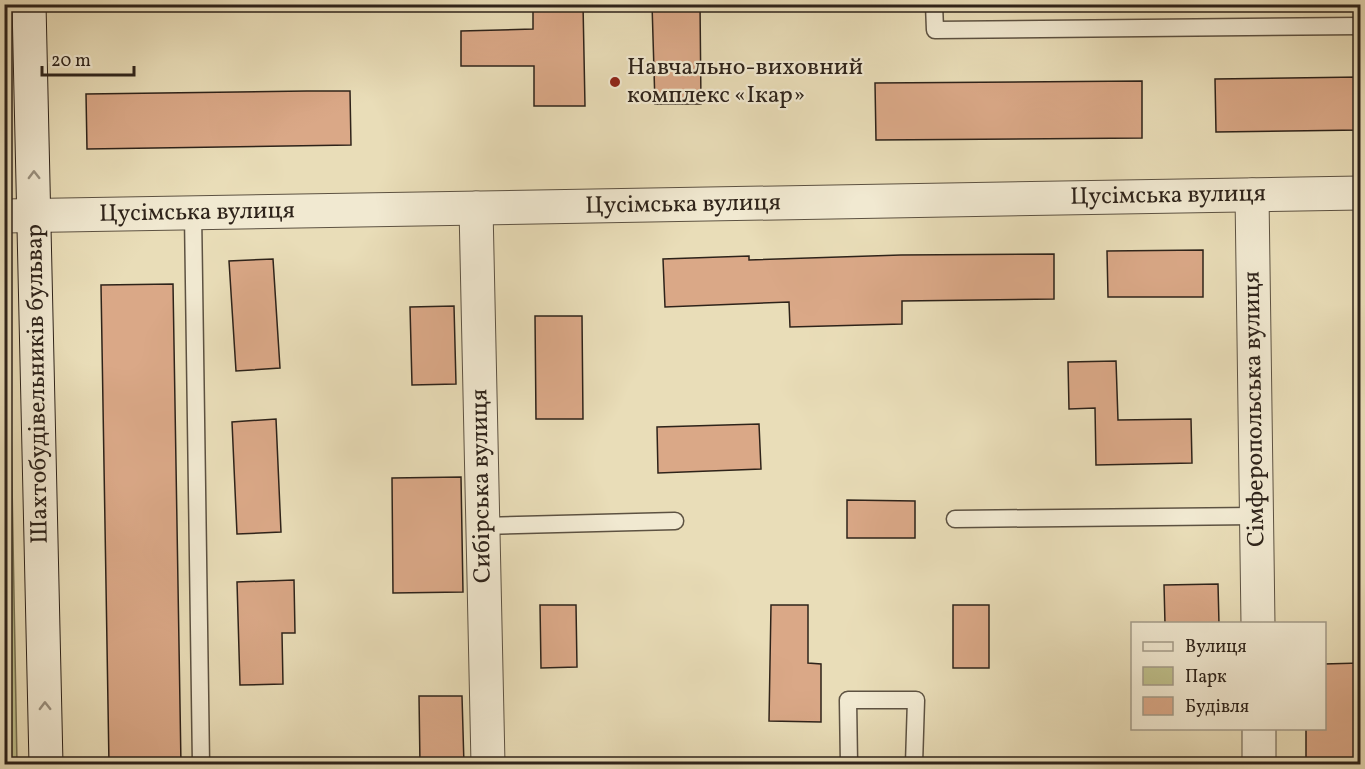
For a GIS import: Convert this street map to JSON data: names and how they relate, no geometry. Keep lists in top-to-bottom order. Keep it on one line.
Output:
{"streets":{"street":["Цусімська вулиця","Шахтобудівельників бульвар","Сімферопольська вулиця","Сибірська вулиця"]},"crossings":[["Цусімська вулиця","Шахтобудівельників бульвар"],["Цусімська вулиця","Сімферопольська вулиця"],["Цусімська вулиця","Сибірська вулиця"]],"one_way":["Шахтобудівельників бульвар"],"places":["Навчально-виховний комплекс «Ікар»"],"legend":["Вулиця","Парк","Будівля"],"scale_bar":"20 m"}
